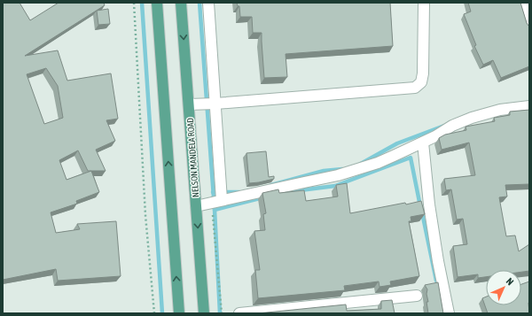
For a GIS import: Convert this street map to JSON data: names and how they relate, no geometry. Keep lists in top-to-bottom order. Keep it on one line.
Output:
{"streets":{"main road":["NELSON MANDELA ROAD"]},"north":"top right"}
